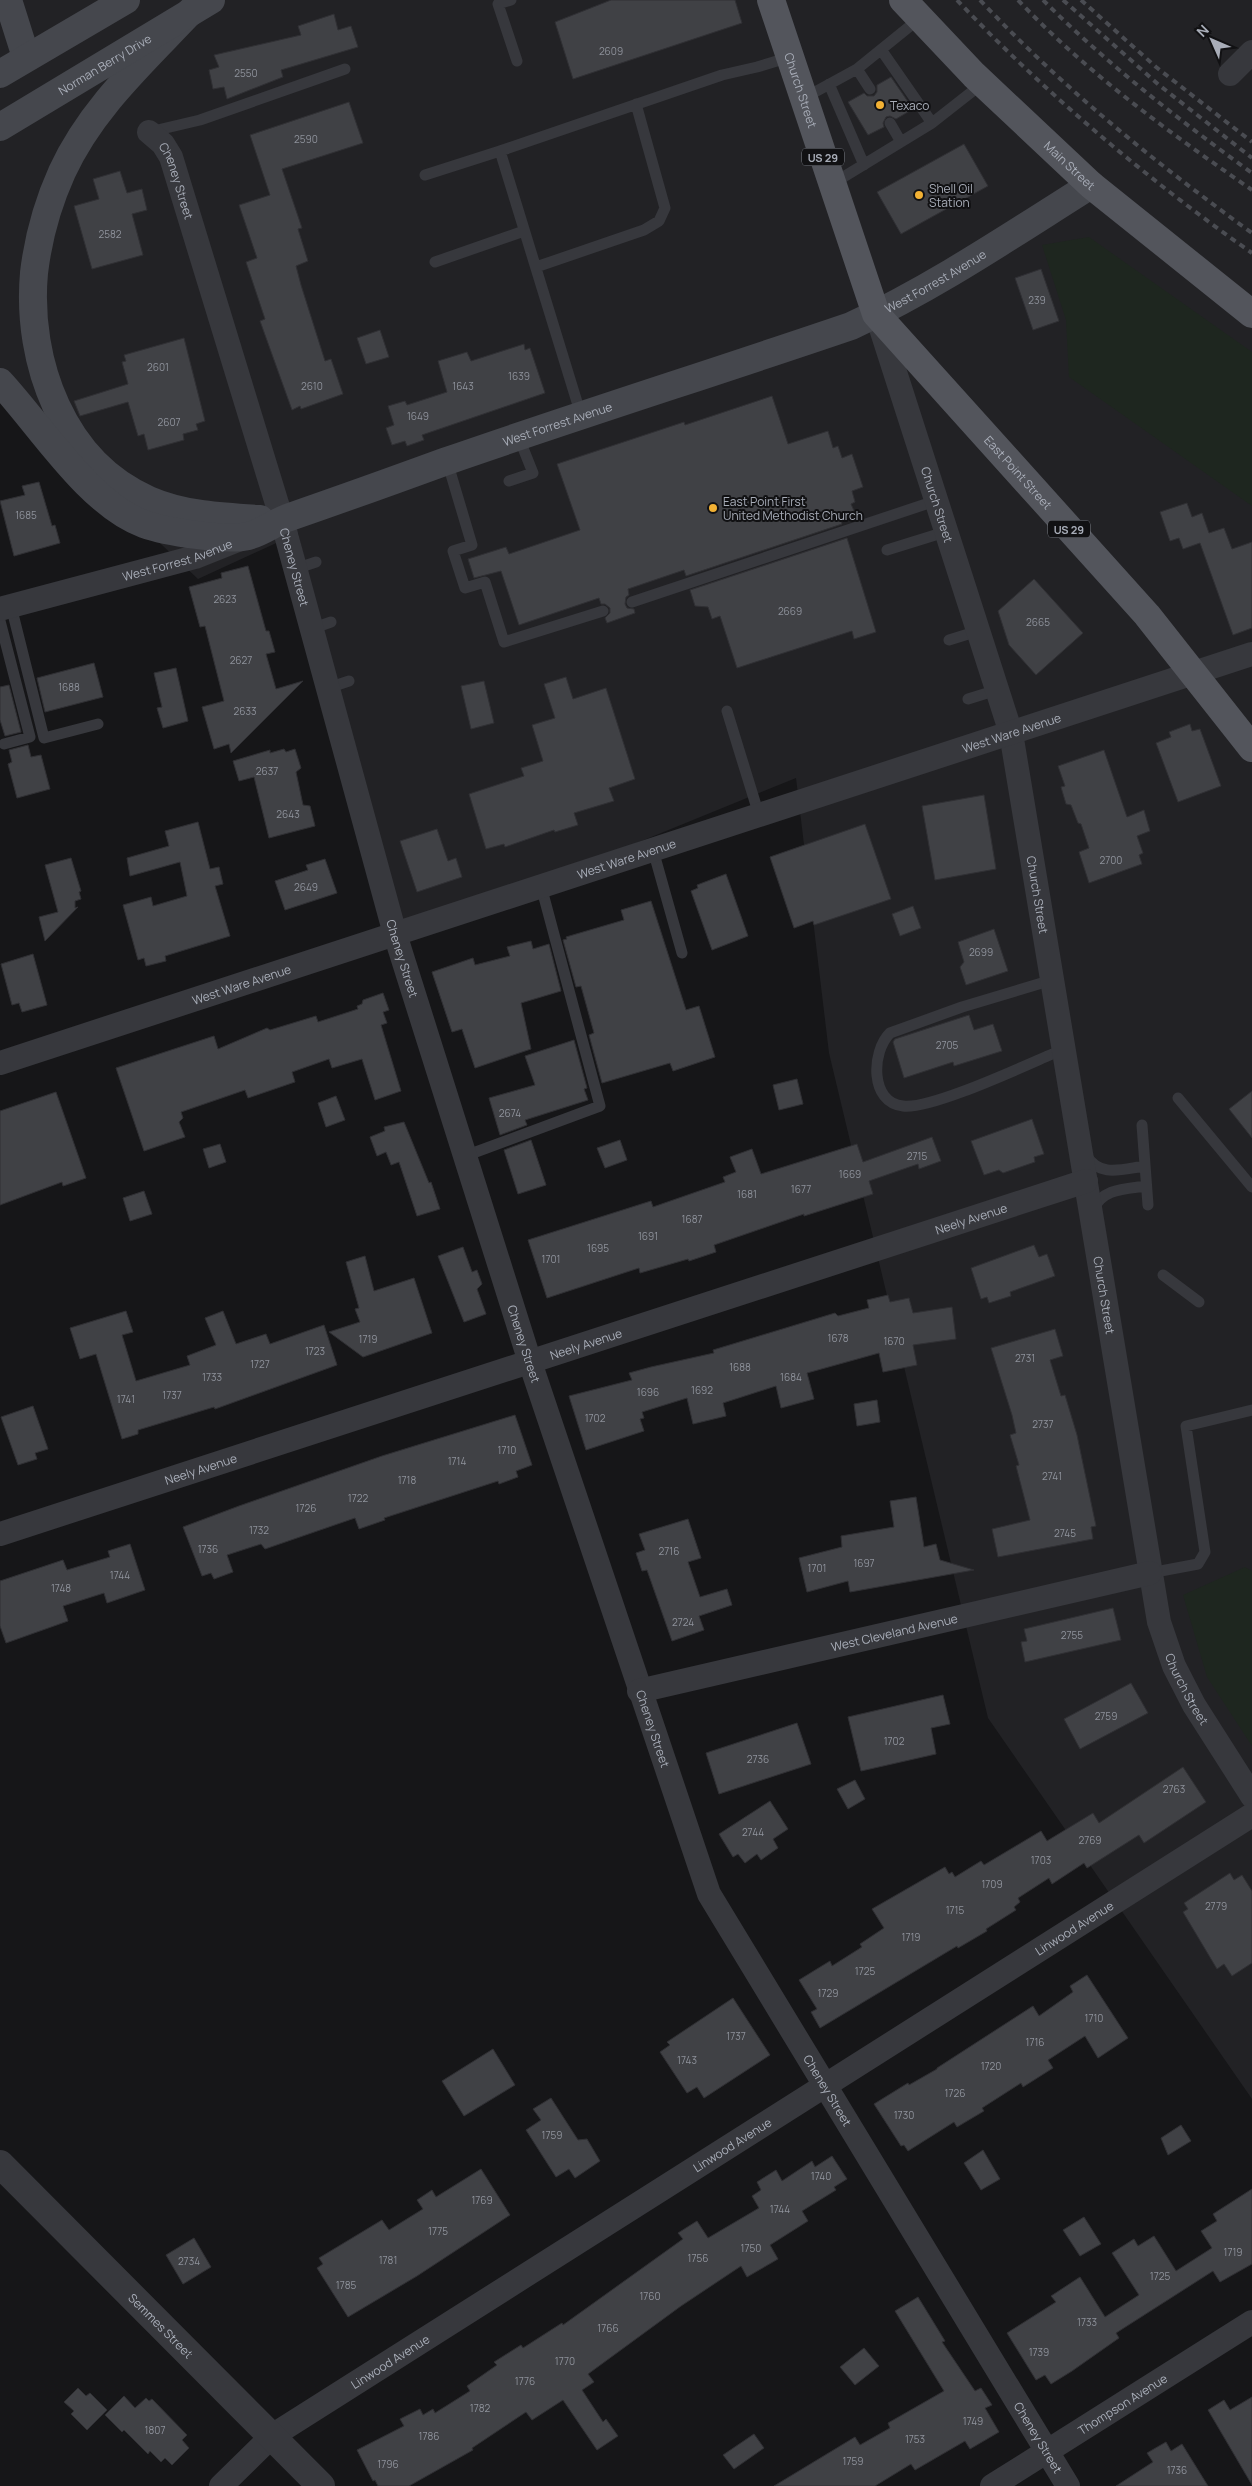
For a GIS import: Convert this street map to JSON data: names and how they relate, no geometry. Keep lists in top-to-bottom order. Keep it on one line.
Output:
{"streets":{"main road":["Norman Berry Drive","Church Street","US 29","Main Street","West Forrest Avenue","East Point Street"],"street":["Cheney Street","West Ware Avenue","Neely Avenue","West Cleveland Avenue","Linwood Avenue","Semmes Street","Thompson Avenue"]},"crossings":[["Church Street","West Forrest Avenue"],["Church Street","East Point Street"],["Church Street","West Ware Avenue"],["Church Street","Neely Avenue"],["Church Street","West Cleveland Avenue"],["Main Street","West Forrest Avenue"],["Cheney Street","West Forrest Avenue"],["Cheney Street","West Ware Avenue"],["Cheney Street","Neely Avenue"],["Cheney Street","West Cleveland Avenue"],["Cheney Street","Linwood Avenue"],["Cheney Street","Thompson Avenue"],["West Forrest Avenue","East Point Street"],["East Point Street","West Ware Avenue"],["Linwood Avenue","Semmes Street"]],"places":["Texaco","Shell Oil Station","East Point First United Methodist Church"],"house_numbers":["2609","2550","2590","2582","239","2601","1639","2610","1643","1649","2607","1685","2623","2669","2665","2627","1688","2633","2637","2643","2700","2649","2699","2705","2674","2715","1669","1677","1681","1687","1691","1695","1701","1678","1719","1670","1723","2731","1727","1688","1733","1684","1692","1696","1737","1741","1702","2737","1710","1714","2741","1718","1722","1726","1732","2745","1736","2716","1697","1701","1744","1748","2724","2755","2759","1702","2736","2763","2744","2769","1703","1709","2779","1715","1719","1725","1729","1710","1737","1716","1743","1720","1726","1730","1759","1740","1769","1744","1775","1750","1719","1756","1781","2734","1725","1785","1760","1733","1766","1739","1770","1776","1782","1749","1807","1786","1753","1759","1796","1736"],"north":"top left"}
